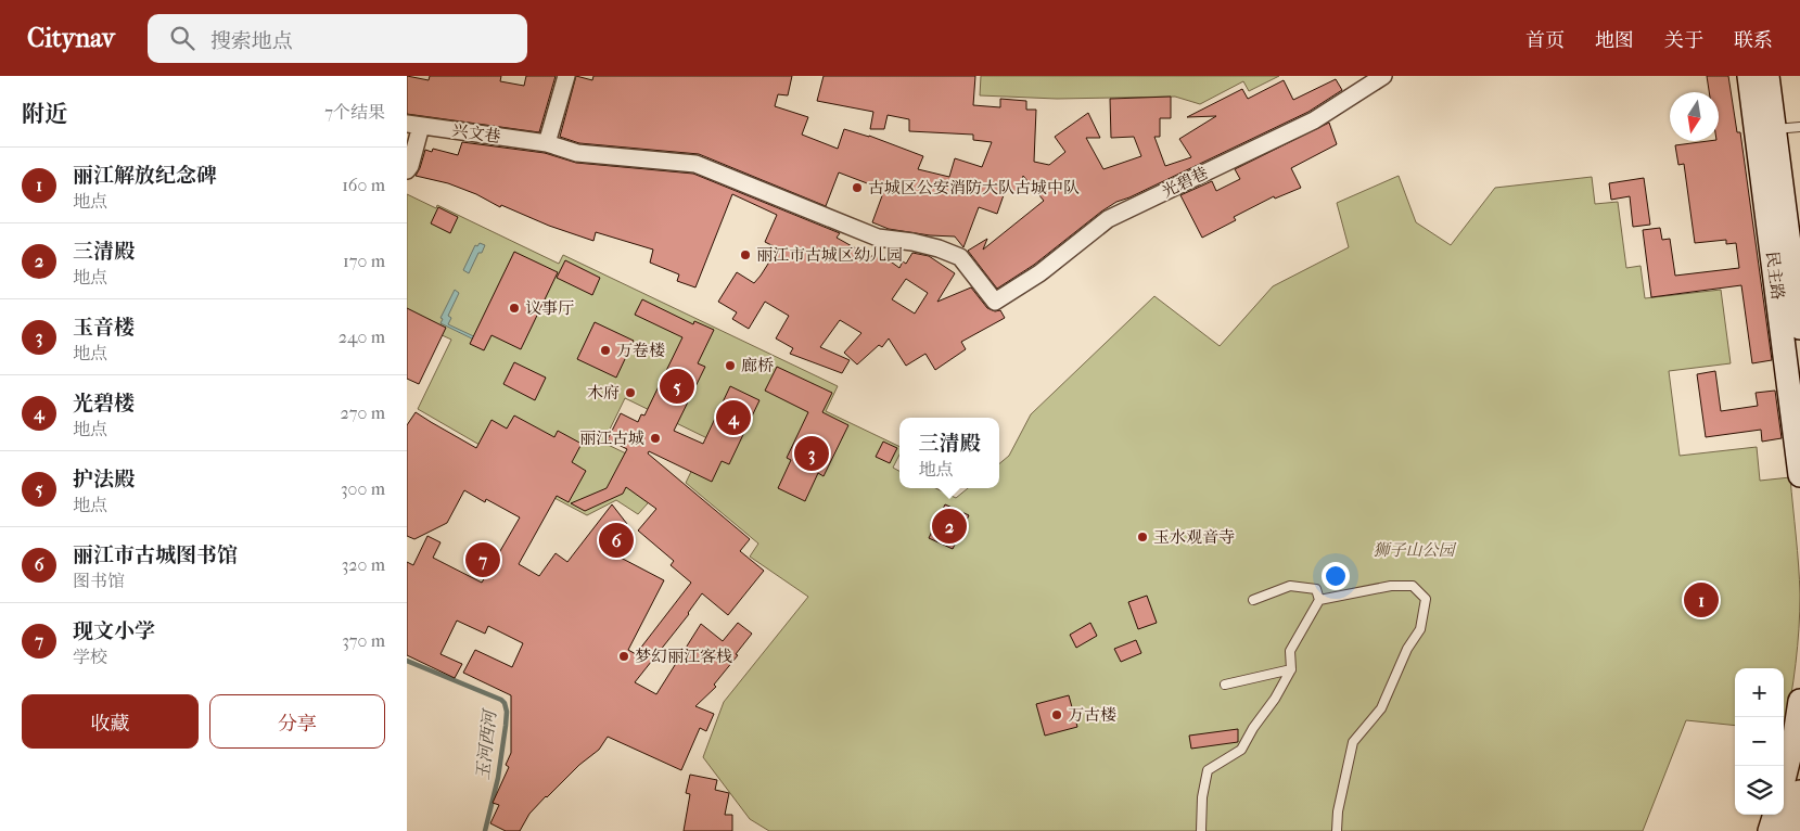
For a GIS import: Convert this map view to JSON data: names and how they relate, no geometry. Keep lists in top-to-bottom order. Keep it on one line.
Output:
{"streets":{"main road":["民主路"],"street":["兴文巷","光碧巷"]},"crossings":[["兴文巷","光碧巷"]],"water":["玉河西河"],"parks":["狮子山公园"],"places":["古城区公安消防大队古城中队","丽江市古城区幼儿园","议事厅","万卷楼","廊桥","木府","丽江古城","玉水观音寺","梦幻丽江客栈","万古楼"],"north":"bottom","page":{"header":"Citynav","search":"搜索地点","nav":["首页","地图","关于","联系"],"heading":["附近","7个结果"],"list":[{"mark":"1","name":"丽江解放纪念碑","note":"地点","value":"160 m"},{"mark":"2","name":"三清殿","note":"地点","value":"170 m"},{"mark":"3","name":"玉音楼","note":"地点","value":"240 m"},{"mark":"4","name":"光碧楼","note":"地点","value":"270 m"},{"mark":"5","name":"护法殿","note":"地点","value":"300 m"},{"mark":"6","name":"丽江市古城图书馆","note":"图书馆","value":"320 m"},{"mark":"7","name":"现文小学","note":"学校","value":"370 m"}],"pins":["5","4","3","2","6","7","1"],"popup":["三清殿","地点"],"map_buttons":["+","−"],"buttons":["收藏","分享"]}}
